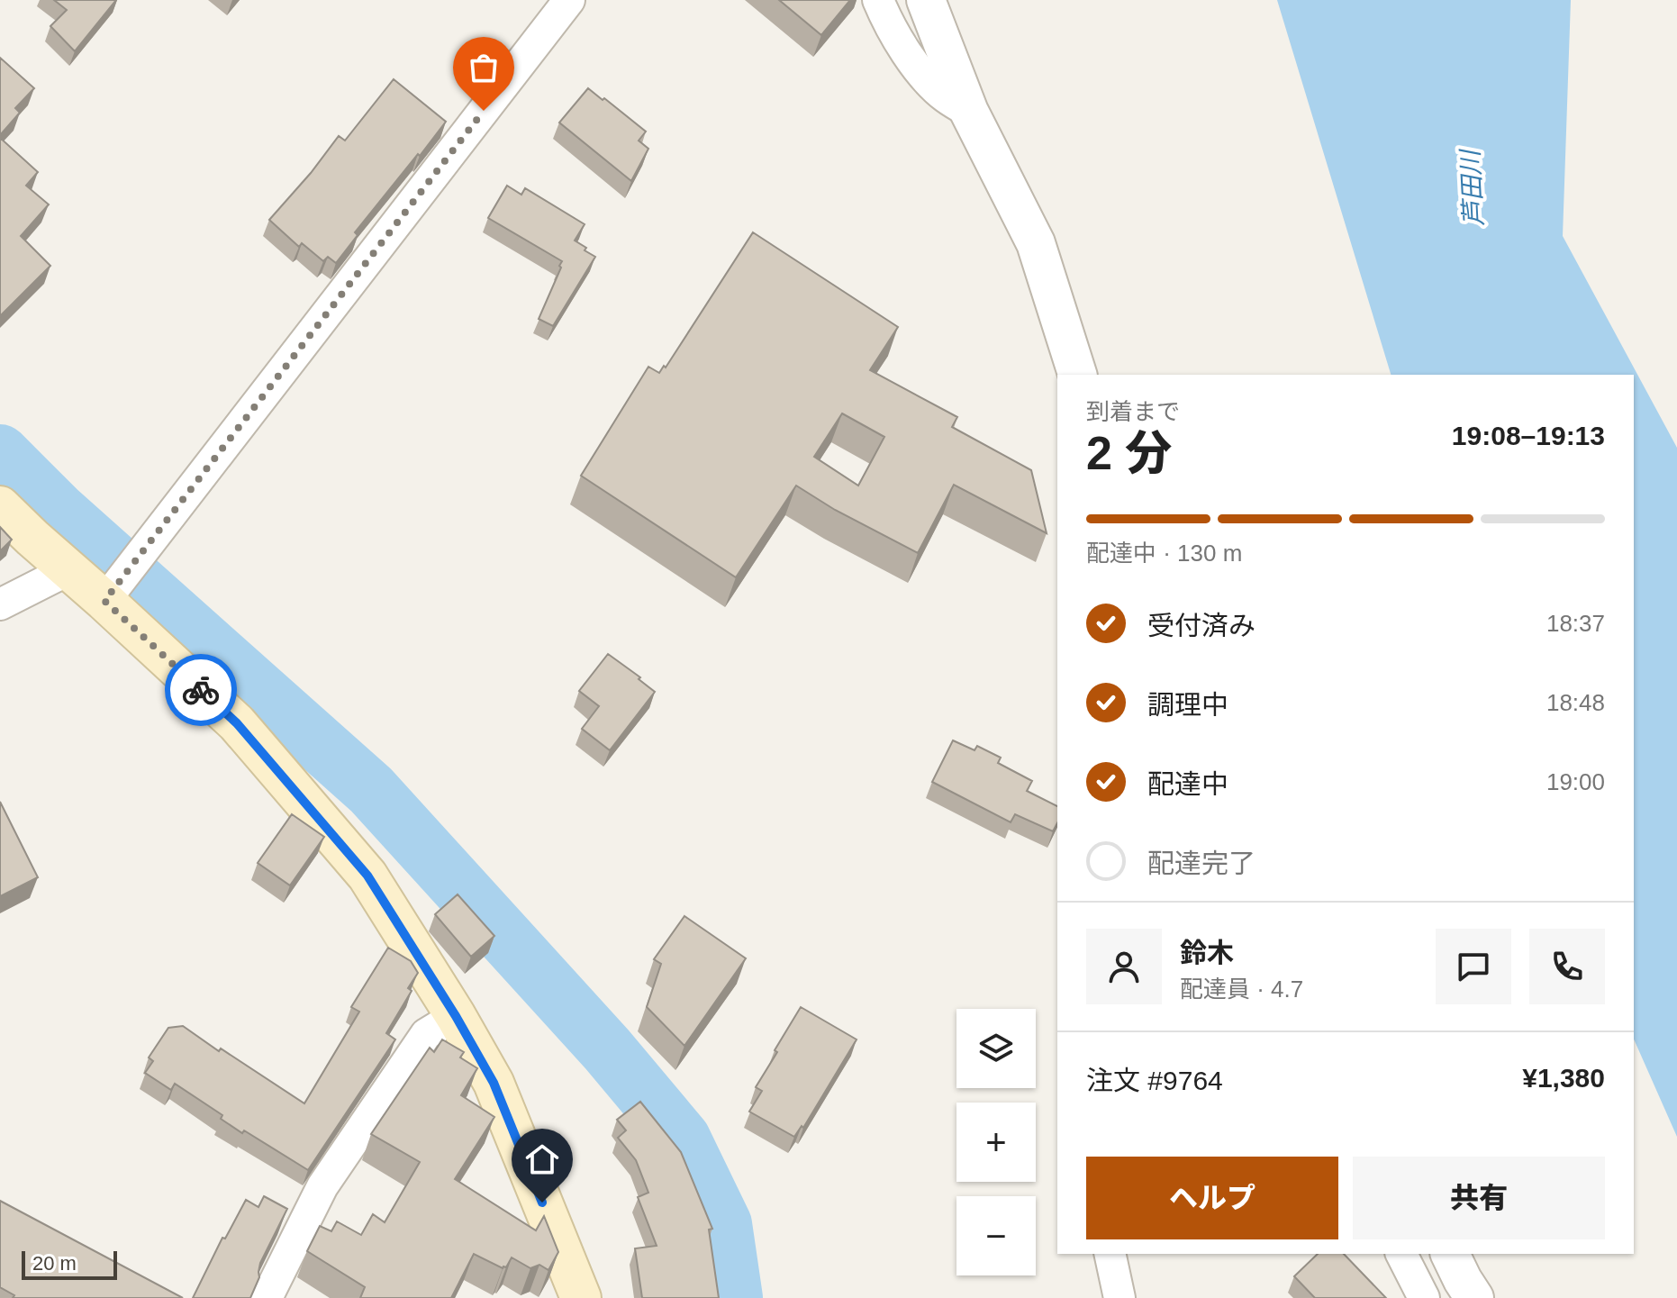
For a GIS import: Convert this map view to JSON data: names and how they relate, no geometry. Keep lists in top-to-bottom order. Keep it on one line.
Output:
{"water":["芦田川"],"scale_bar":"20 m","page":{"heading":["2 分","到着まで","19:08–19:13"],"panel":["鈴木","配達員 · 4.7","注文 #9764","¥1,380"],"bar":"配達中 · 130 m","list":[["受付済み","18:37"],["調理中","18:48"],["配達中","19:00"],"配達完了"],"map_buttons":["+","−"],"buttons":["ヘルプ","共有"],"scale":"20 m"}}
